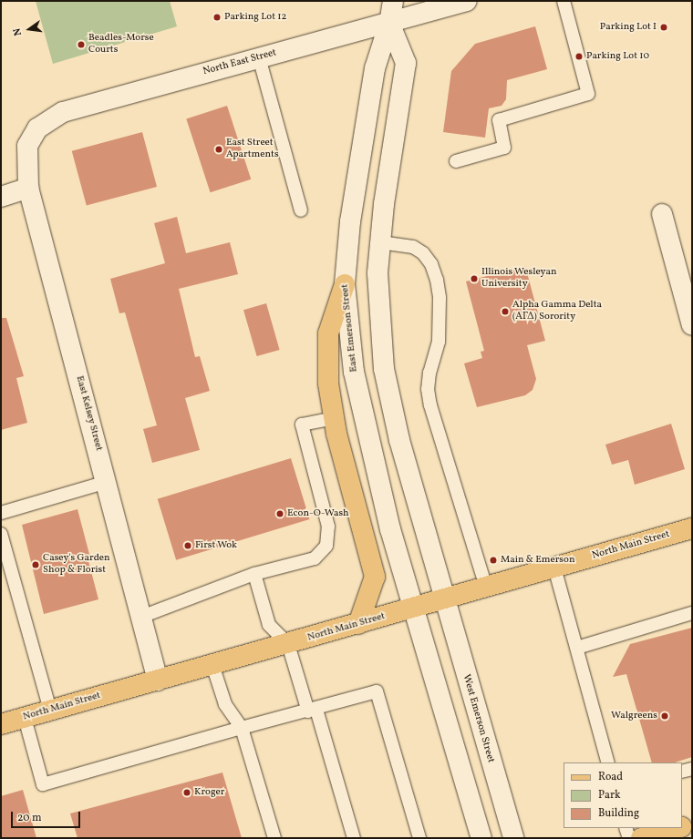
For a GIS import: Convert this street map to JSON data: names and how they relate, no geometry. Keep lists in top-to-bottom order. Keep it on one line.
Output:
{"streets":{"main road":["North East Street","East Emerson Street","East Kelsey Street","North Main Street","West Emerson Street"]},"crossings":[["North East Street","East Emerson Street"],["North East Street","East Kelsey Street"],["East Emerson Street","North Main Street"],["East Kelsey Street","North Main Street"],["North Main Street","West Emerson Street"]],"places":["Parking Lot 12","Parking Lot I","Beadles-Morse Courts","Parking Lot 10","East Street Apartments","Illinois Wesleyan University","Alpha Gamma Delta (ΑΓΔ) Sorority","Econ-O-Wash","First Wok","Main & Emerson","Casey's Garden Shop & Florist","Walgreens","Kroger"],"legend":["Road","Park","Building"],"scale_bar":"20 m","north":"left"}
